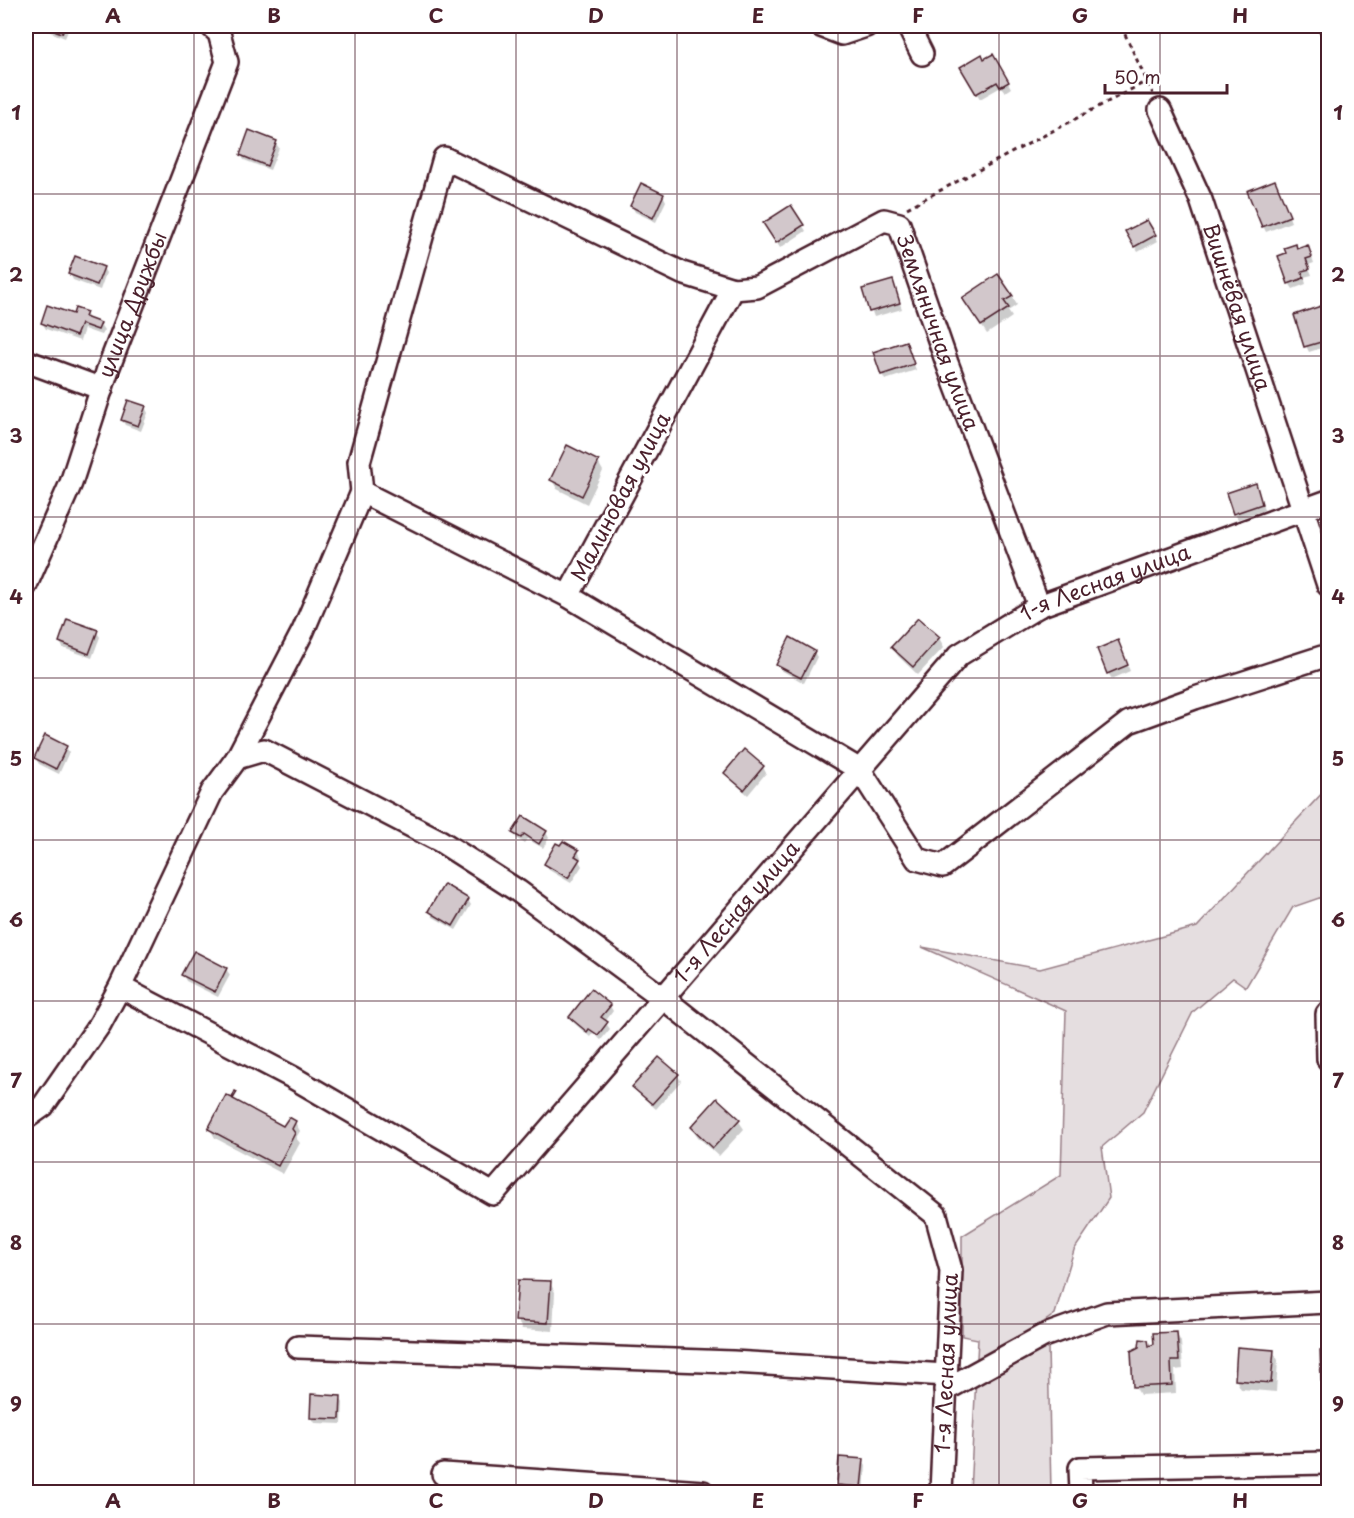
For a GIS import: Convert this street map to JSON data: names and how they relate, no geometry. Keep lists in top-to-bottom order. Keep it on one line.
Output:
{"streets":{"street":["улица Дружбы","Вишнёвая улица","Земляничная улица","Малиновая улица","1-я Лесная улица"]},"crossings":[["Вишнёвая улица","1-я Лесная улица"],["Земляничная улица","Малиновая улица"],["Земляничная улица","1-я Лесная улица"],["Малиновая улица","1-я Лесная улица"]],"scale_bar":"50 m","grid":{"columns":["A","B","C","D","E","F","G","H"],"rows":["1","2","3","4","5","6","7","8","9"]}}
